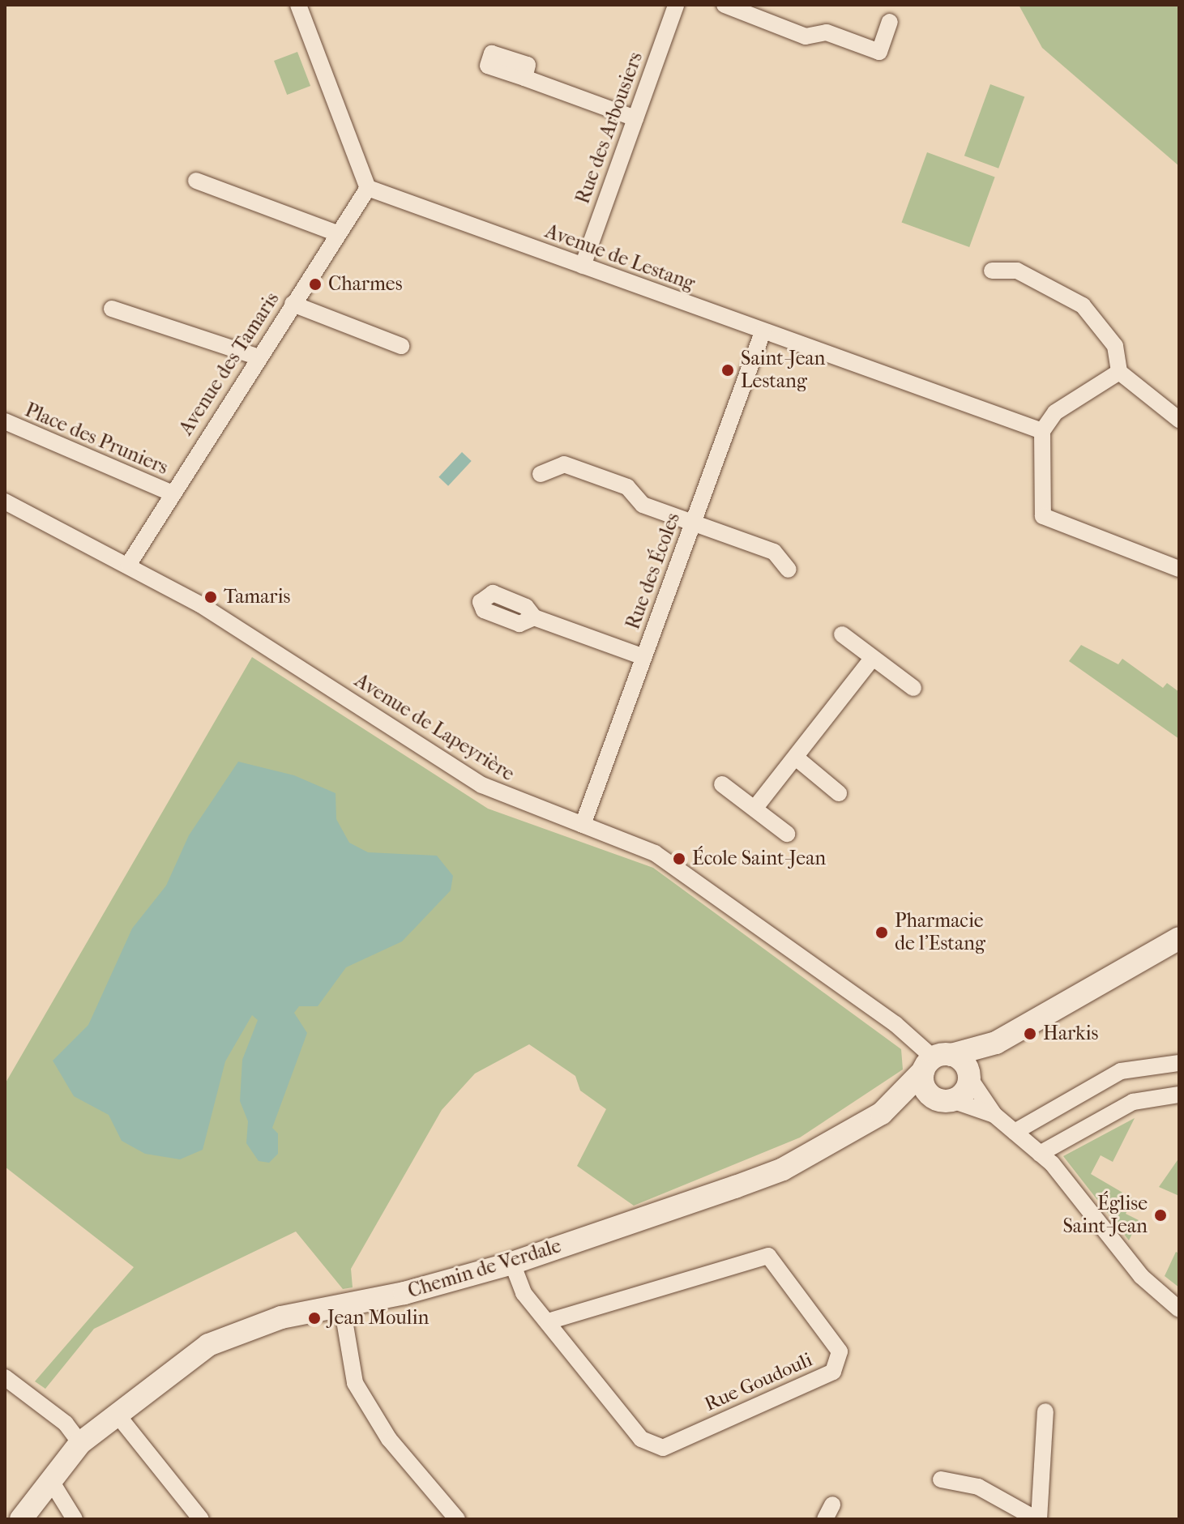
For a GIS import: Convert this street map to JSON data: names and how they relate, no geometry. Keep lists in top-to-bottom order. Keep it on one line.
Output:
{"streets":{"street":["Rue des Arbousiers","Avenue de Lestang","Avenue des Tamaris","Place des Pruniers","Rue des Écoles","Avenue de Lapeyrière","Chemin de Verdale","Rue Goudouli"]},"crossings":[["Rue des Arbousiers","Avenue de Lestang"],["Avenue de Lestang","Avenue des Tamaris"],["Avenue de Lestang","Rue des Écoles"],["Avenue des Tamaris","Place des Pruniers"],["Avenue des Tamaris","Avenue de Lapeyrière"],["Rue des Écoles","Avenue de Lapeyrière"],["Avenue de Lapeyrière","Chemin de Verdale"],["Chemin de Verdale","Rue Goudouli"]],"places":["Charmes","Saint-Jean Lestang","Tamaris","École Saint-Jean","Pharmacie de l'Estang","Harkis","Église Saint-Jean","Jean Moulin"]}
